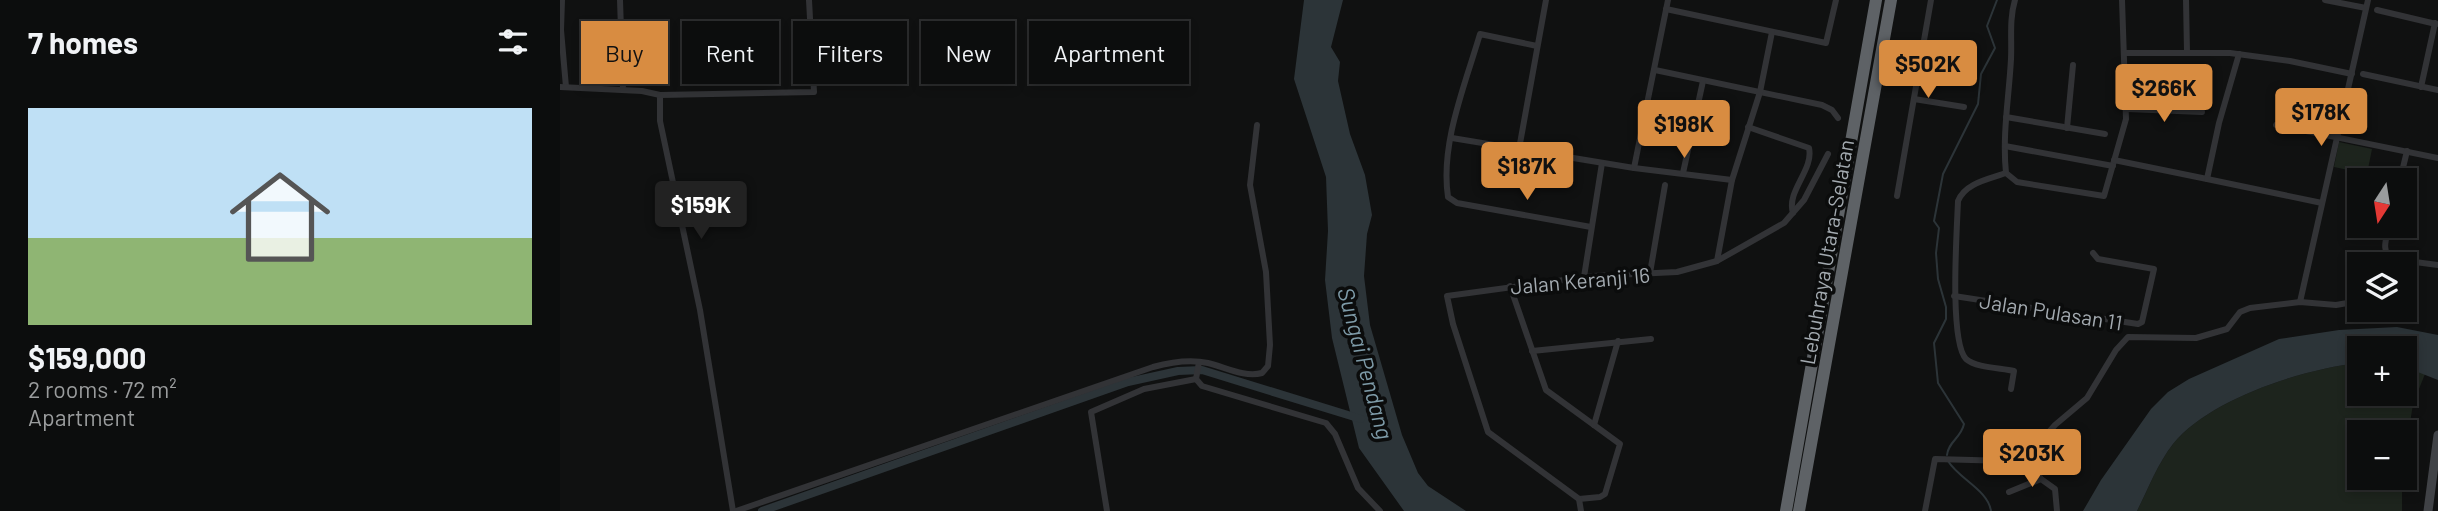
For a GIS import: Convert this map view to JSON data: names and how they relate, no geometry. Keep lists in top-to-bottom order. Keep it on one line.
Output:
{"streets":{"highway":["Lebuhraya Utara–Selatan"],"street":["Jalan Keranji 16","Jalan Pulasan 11"]},"water":["Sungai Pendang"],"north":"bottom","page":{"heading":"7 homes","chip":["Buy","Rent","Filters","New","Apartment"],"price":["$502K","$266K","$178K","$198K","$187K","$159K","$203K"],"list":[{"name":"$159,000","note":"2 rooms · 72 m² · Apartment"}],"map_buttons":["+","−"]}}
